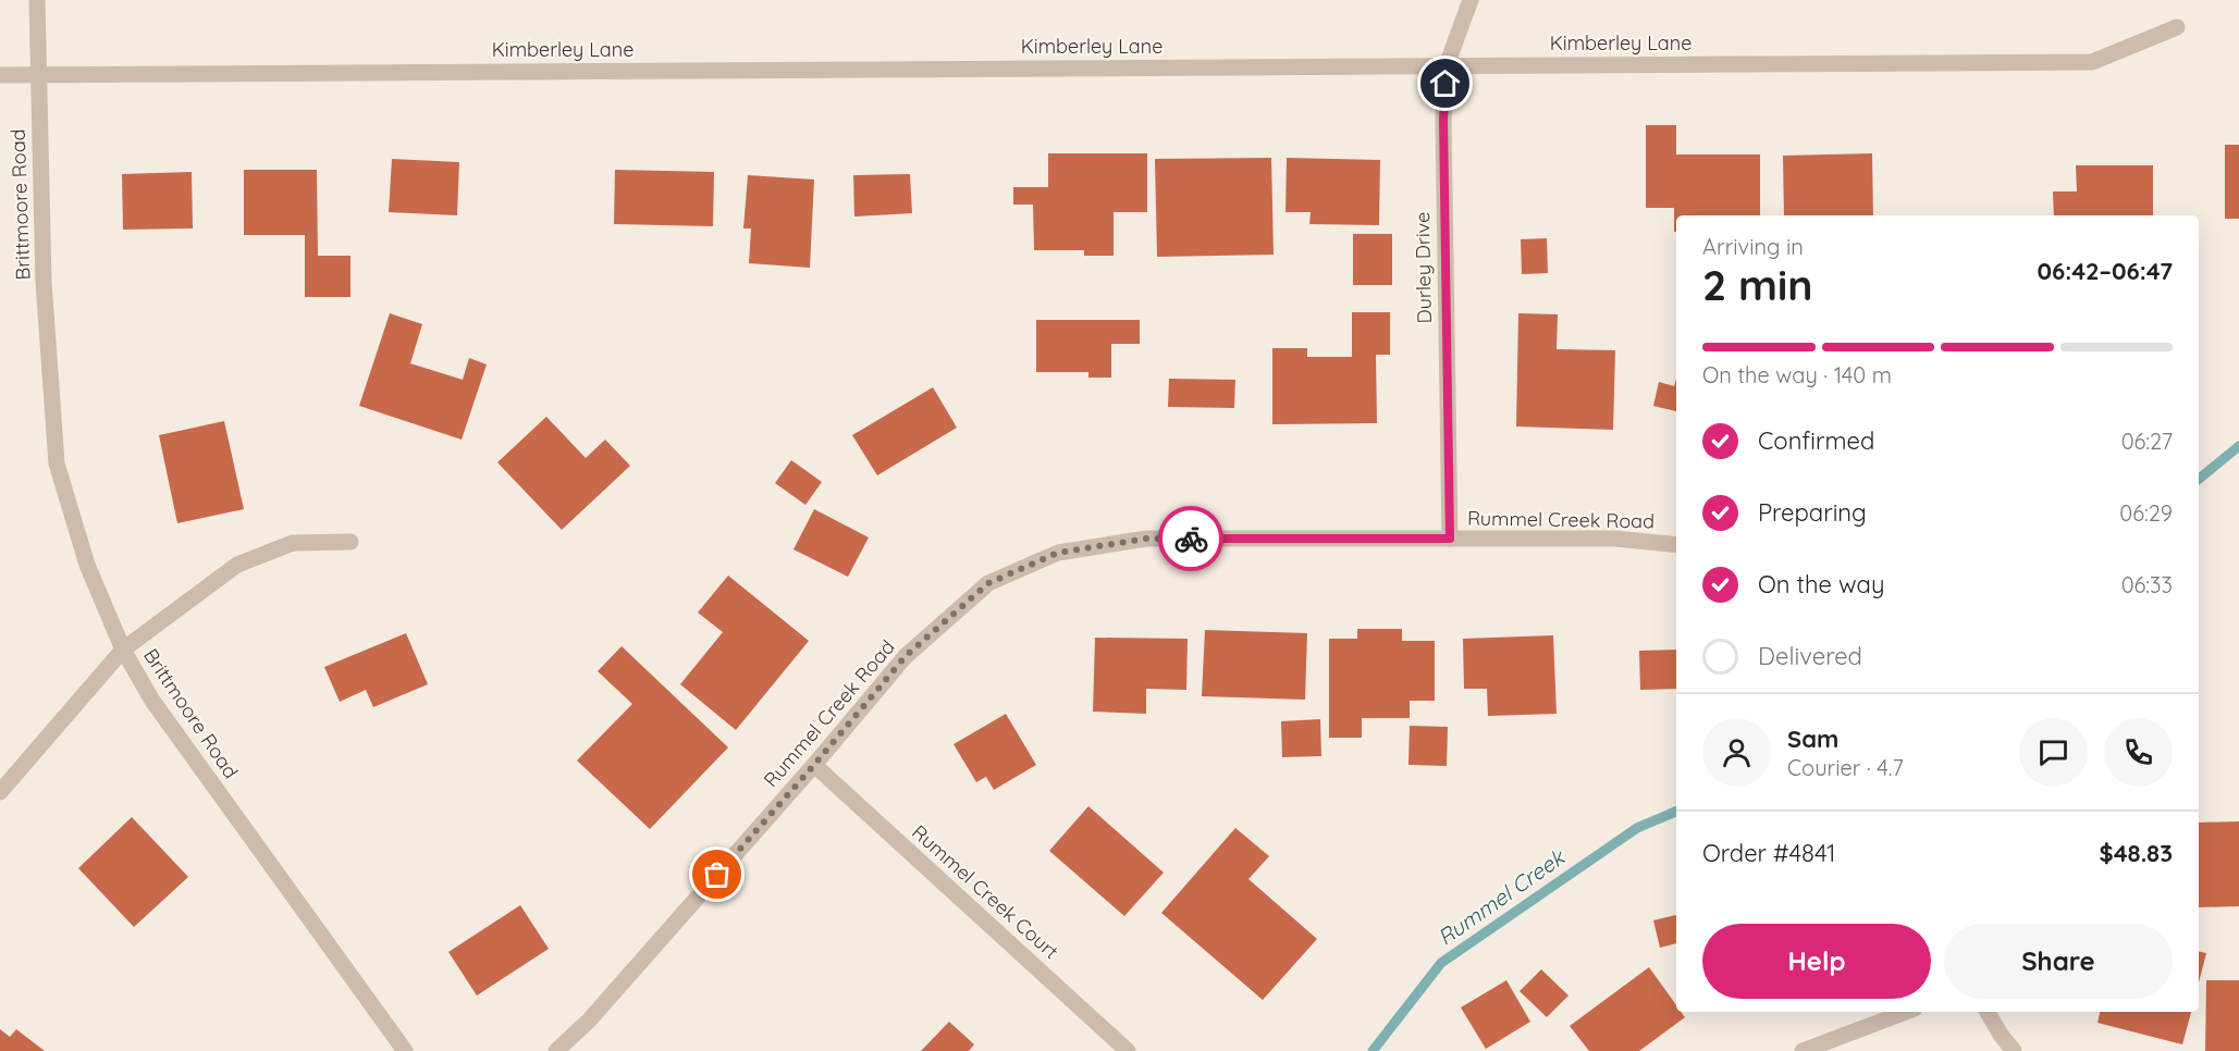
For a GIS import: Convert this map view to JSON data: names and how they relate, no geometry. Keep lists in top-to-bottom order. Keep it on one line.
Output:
{"streets":{"street":["Kimberley Lane","Brittmoore Road","Durley Drive","Rummel Creek Road","Rummel Creek Court"]},"crossings":[["Kimberley Lane","Brittmoore Road"],["Kimberley Lane","Durley Drive"],["Durley Drive","Rummel Creek Road"],["Rummel Creek Road","Rummel Creek Court"]],"water":["Rummel Creek"],"page":{"heading":["2 min","Arriving in","06:42–06:47"],"panel":["Sam","Courier · 4.7","Order #4841","$48.83"],"bar":"On the way · 140 m","list":[["Confirmed","06:27"],["Preparing","06:29"],["On the way","06:33"],"Delivered"],"buttons":["Help","Share"]}}
